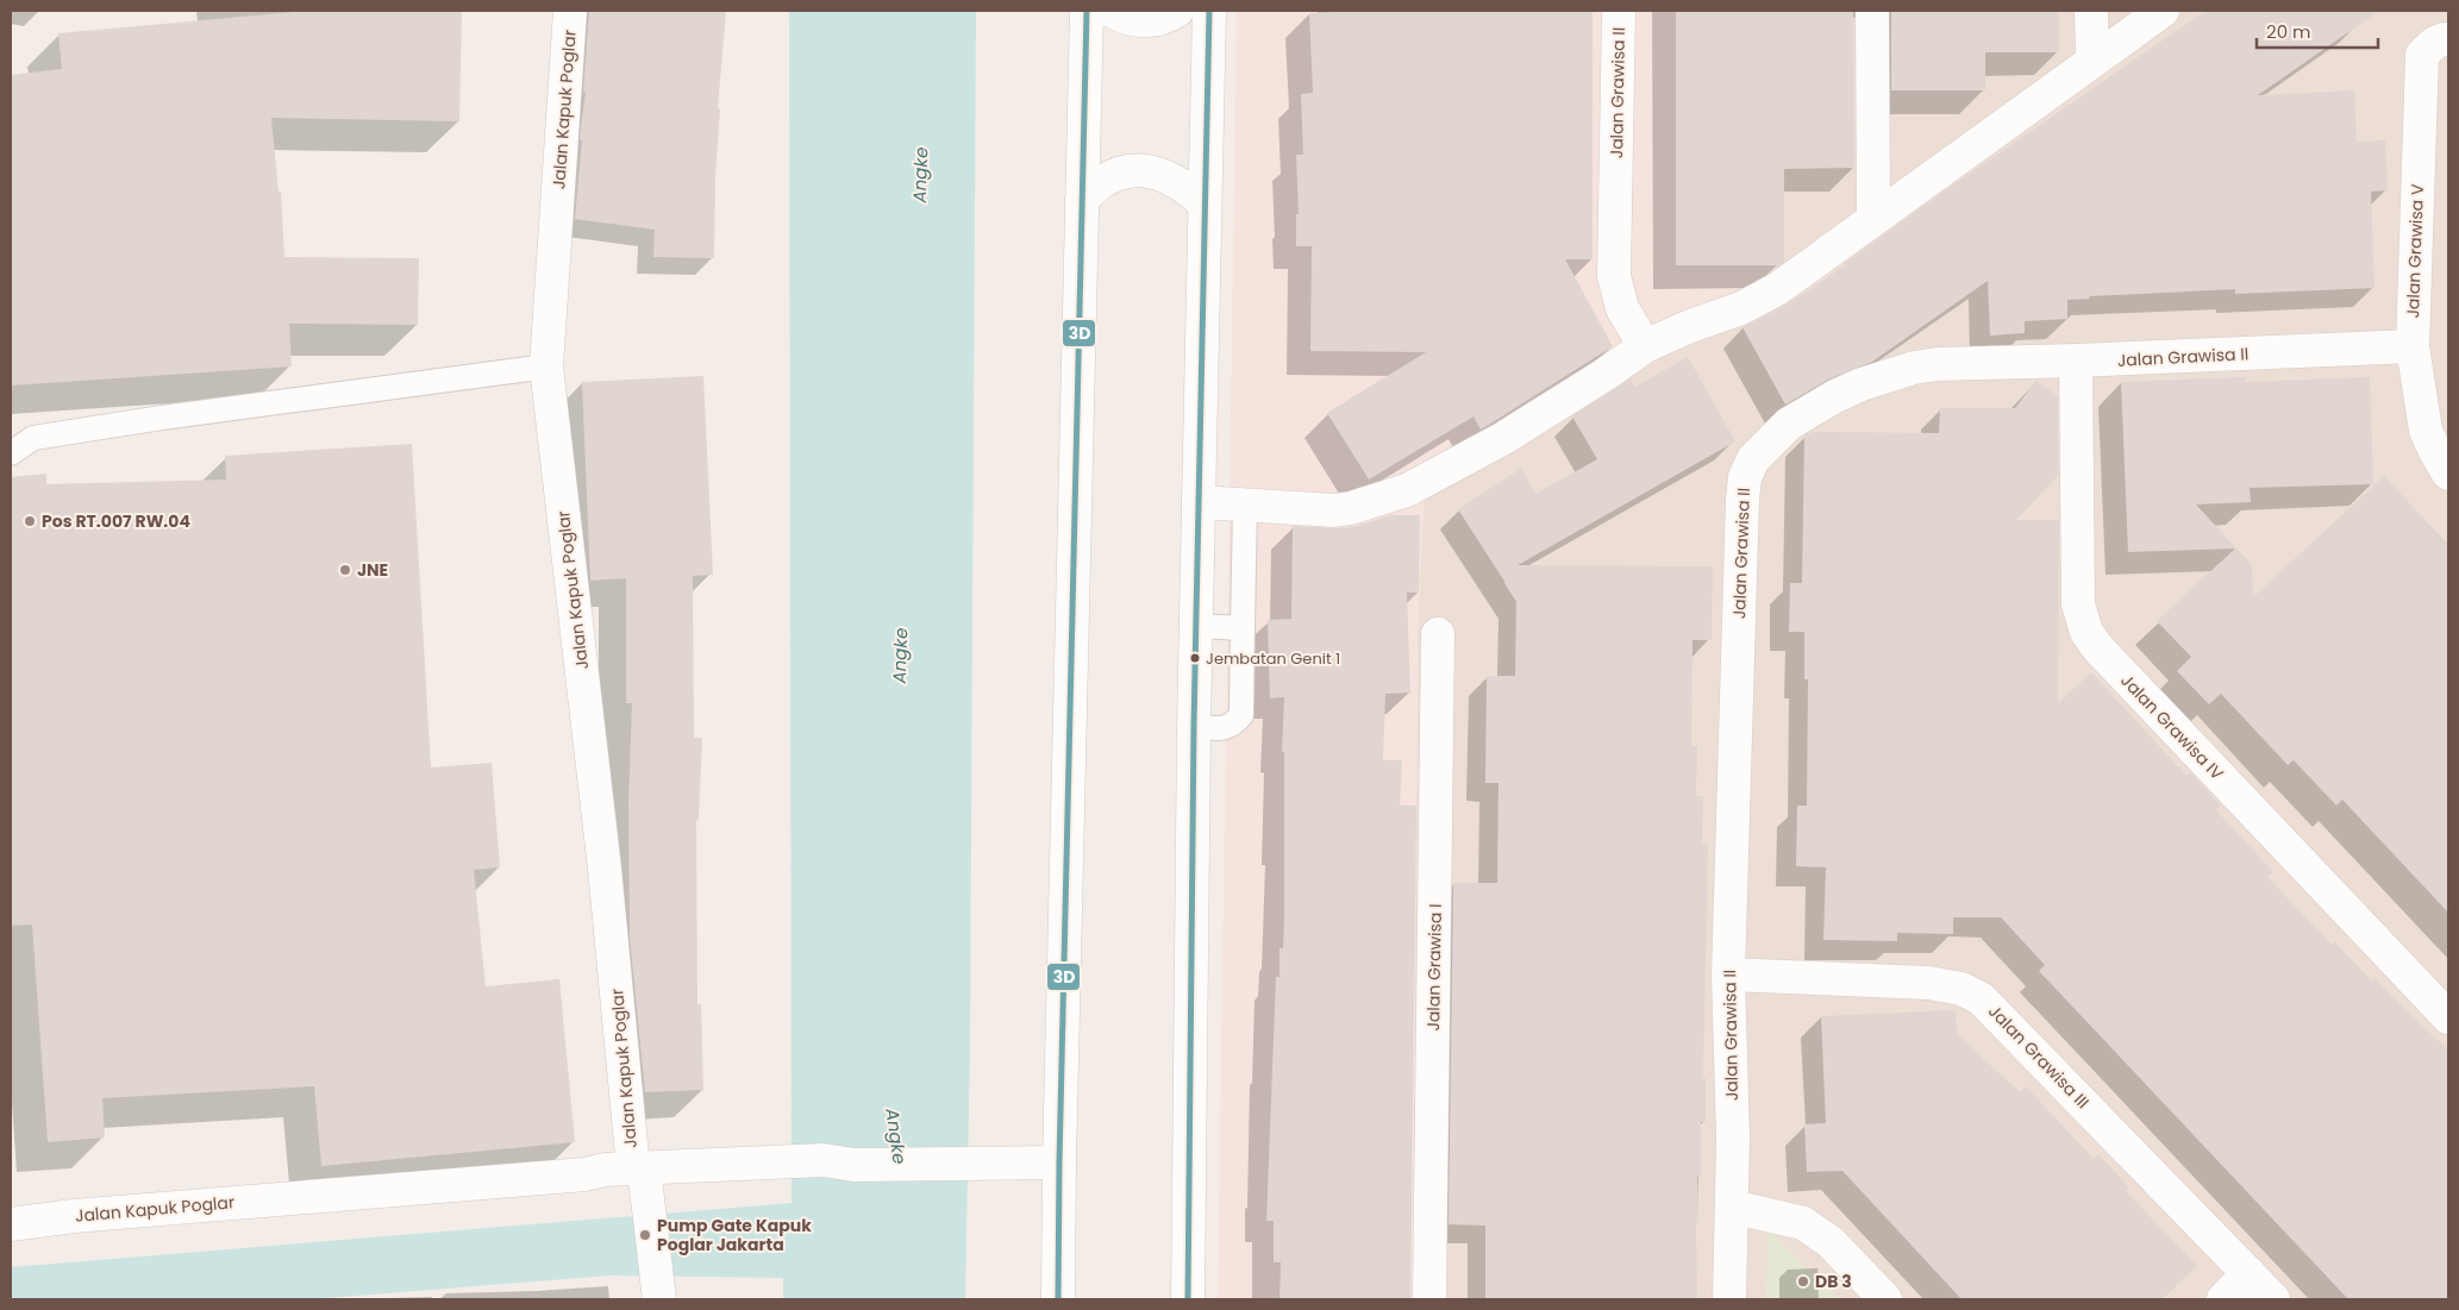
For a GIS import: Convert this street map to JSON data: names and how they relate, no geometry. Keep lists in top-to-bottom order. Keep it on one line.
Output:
{"streets":{"street":["Jalan Grawisa II","Jalan Kapuk Poglar","Jalan Grawisa V","Jalan Grawisa IV","Jalan Grawisa I","Jalan Grawisa III"]},"crossings":[["Jalan Grawisa II","Jalan Grawisa V"],["Jalan Grawisa II","Jalan Grawisa IV"],["Jalan Grawisa II","Jalan Grawisa III"]],"water":["Angke"],"places":["Pos RT.007 RW.04","JNE","Jembatan Genit 1","Pump Gate Kapuk Poglar Jakarta","DB 3"],"lines":["transit line 3D"],"scale_bar":"20 m"}
